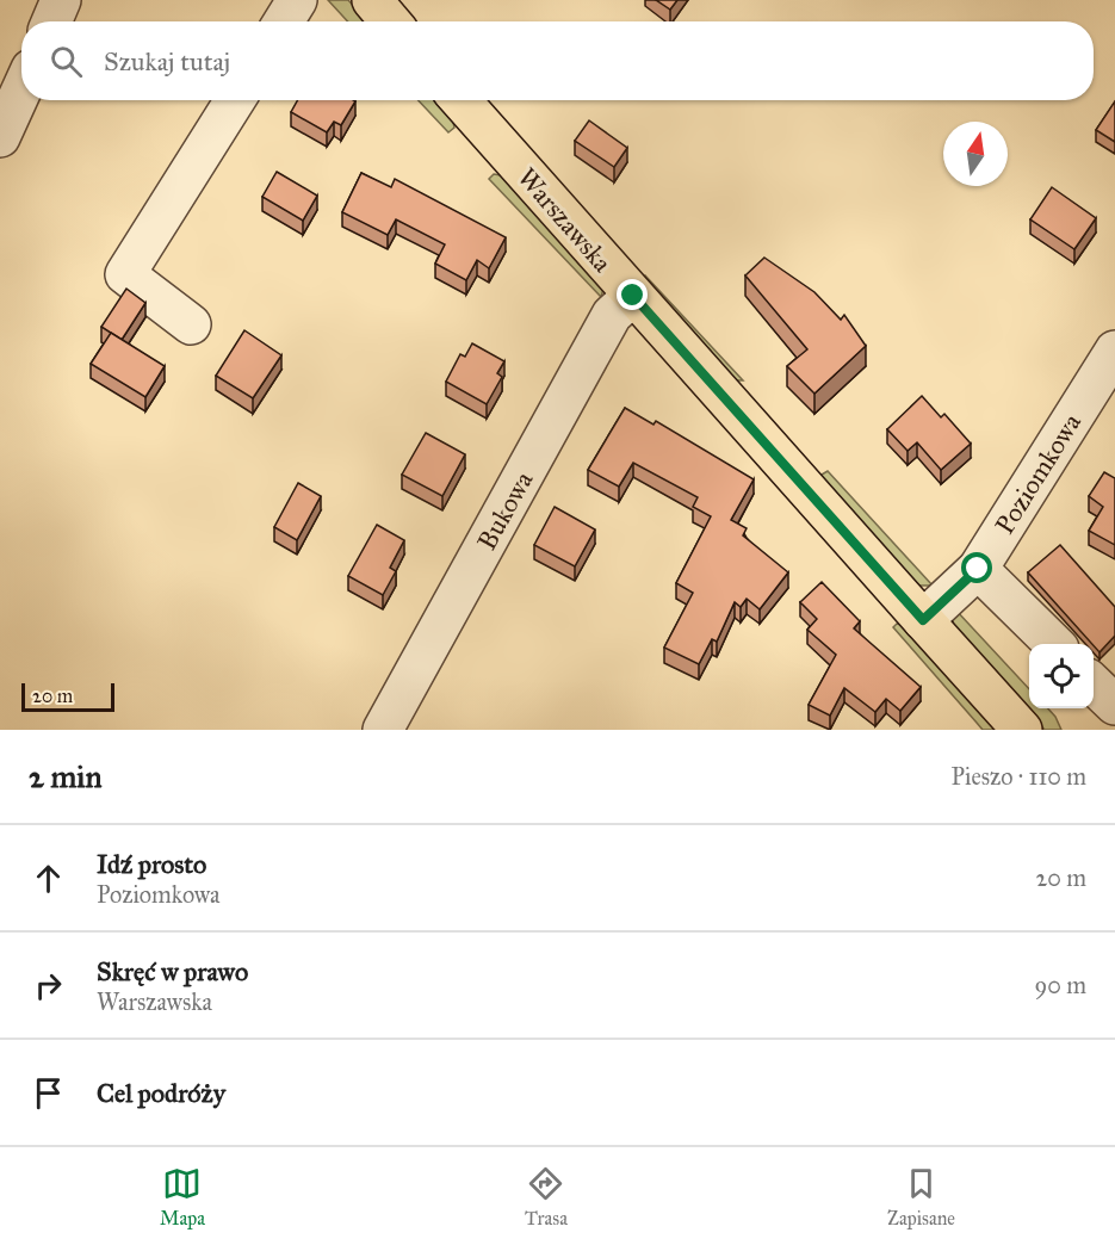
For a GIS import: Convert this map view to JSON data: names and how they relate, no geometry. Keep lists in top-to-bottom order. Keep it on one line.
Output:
{"streets":{"main road":["Warszawska"],"street":["Poziomkowa","Bukowa"]},"crossings":[["Warszawska","Poziomkowa"],["Warszawska","Bukowa"]],"scale_bar":"20 m","north":"top","page":{"search":"Szukaj tutaj","scale":"20 m","heading":["2 min","Pieszo · 110 m"],"list":[["Idź prosto","Poziomkowa","20 m"],["Skręć w prawo","Warszawska","90 m"],"Cel podróży"],"nav":["Mapa","Trasa","Zapisane"]}}
